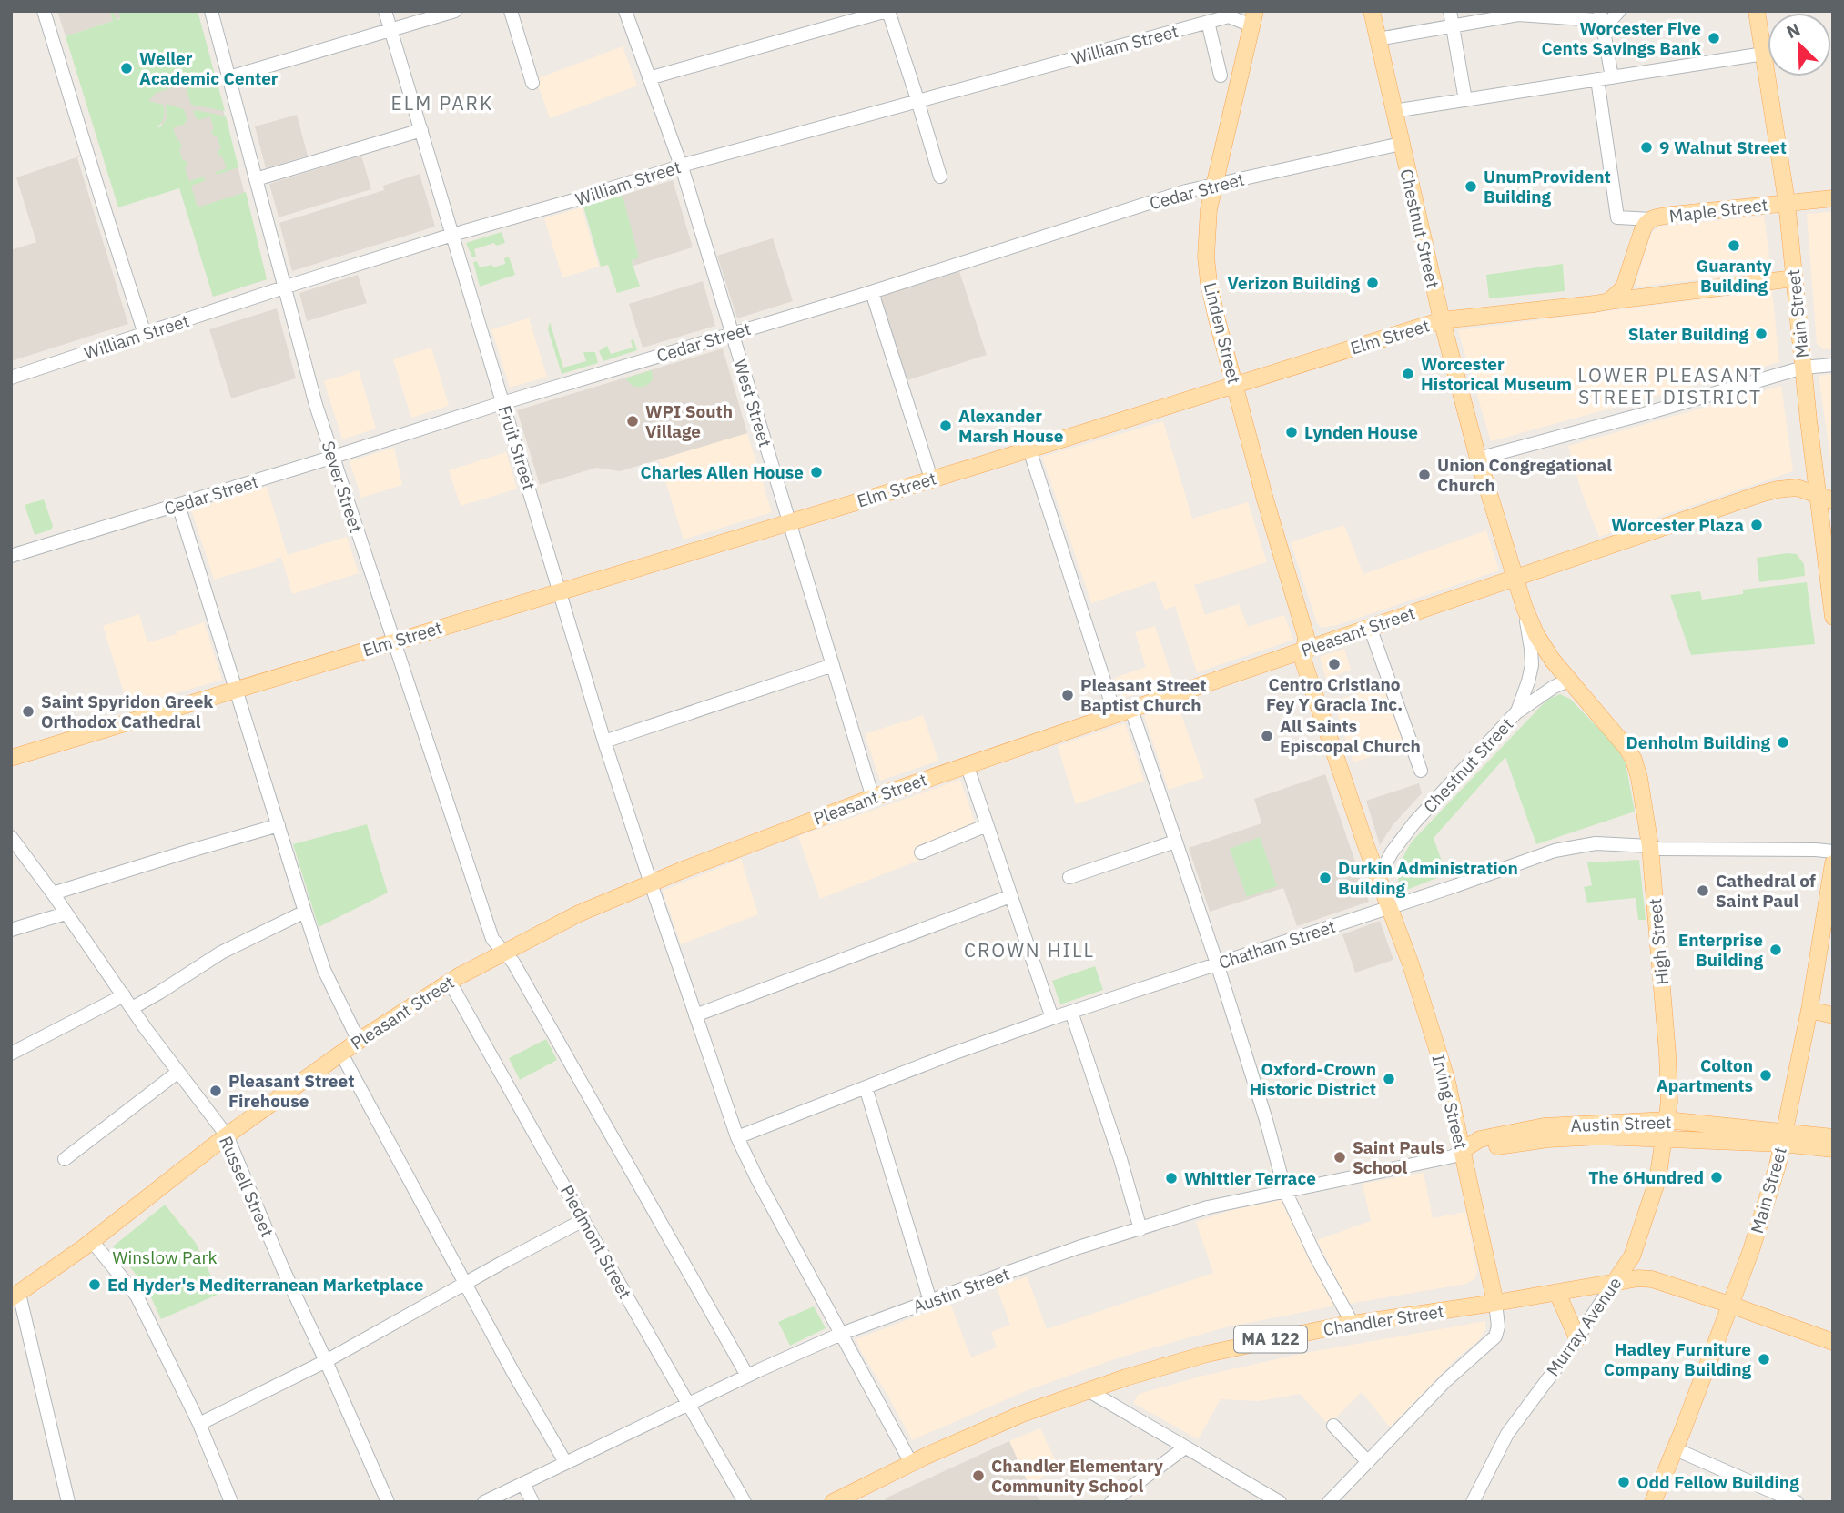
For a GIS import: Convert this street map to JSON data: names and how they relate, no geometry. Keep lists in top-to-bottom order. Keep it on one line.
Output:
{"streets":{"main road":["Maple Street","Chestnut Street","Main Street","Linden Street","Elm Street","Pleasant Street","High Street","Irving Street","Austin Street","Chandler Street","Murray Avenue","MA 122"],"street":["William Street","Cedar Street","West Street","Fruit Street","Sever Street","Chatham Street","Russell Street","Piedmont Street"]},"crossings":[["William Street","Linden Street"],["William Street","West Street"],["William Street","Fruit Street"],["William Street","Sever Street"],["Cedar Street","Chestnut Street"],["Cedar Street","Linden Street"],["Cedar Street","West Street"],["Cedar Street","Fruit Street"],["Cedar Street","Sever Street"],["Maple Street","Main Street"],["Maple Street","Elm Street"],["Chestnut Street","Elm Street"],["Chestnut Street","Pleasant Street"],["Chestnut Street","High Street"],["Chestnut Street","Irving Street"],["Main Street","Elm Street"],["Main Street","Pleasant Street"],["Main Street","Austin Street"],["Main Street","Chandler Street"],["Main Street","MA 122"],["Linden Street","Elm Street"],["Linden Street","Pleasant Street"],["Linden Street","Irving Street"],["Elm Street","West Street"],["Elm Street","Fruit Street"],["Elm Street","Sever Street"],["West Street","Pleasant Street"],["Fruit Street","Pleasant Street"],["Fruit Street","Chatham Street"],["Fruit Street","Austin Street"],["Fruit Street","Chandler Street"],["Sever Street","Pleasant Street"],["Sever Street","Austin Street"],["Pleasant Street","Irving Street"],["Pleasant Street","Russell Street"],["Pleasant Street","Piedmont Street"],["High Street","Chatham Street"],["High Street","Austin Street"],["High Street","Murray Avenue"],["Chatham Street","Irving Street"],["Irving Street","Austin Street"],["Irving Street","Chandler Street"],["Austin Street","Piedmont Street"],["Austin Street","Murray Avenue"],["Chandler Street","Murray Avenue"],["Chandler Street","MA 122"]],"districts":["ELM PARK","LOWER PLEASANT STREET DISTRICT","CROWN HILL"],"parks":["Winslow Park"],"places":["Worcester Five Cents Savings Bank","Weller Academic Center","9 Walnut Street","UnumProvident Building","Guaranty Building","Verizon Building","Slater Building","Worcester Historical Museum","WPI South Village","Alexander Marsh House","Lynden House","Charles Allen House","Union Congregational Church","Worcester Plaza","Centro Cristiano Fey Y Gracia Inc.","Pleasant Street Baptist Church","Saint Spyridon Greek Orthodox Cathedral","All Saints Episcopal Church","Denholm Building","Durkin Administration Building","Cathedral of Saint Paul","Enterprise Building","Colton Apartments","Oxford-Crown Historic District","Pleasant Street Firehouse","Saint Pauls School","The 6Hundred","Whittier Terrace","Ed Hyder's Mediterranean Marketplace","Hadley Furniture Company Building","Chandler Elementary Community School","Odd Fellow Building"],"north":"top left"}
